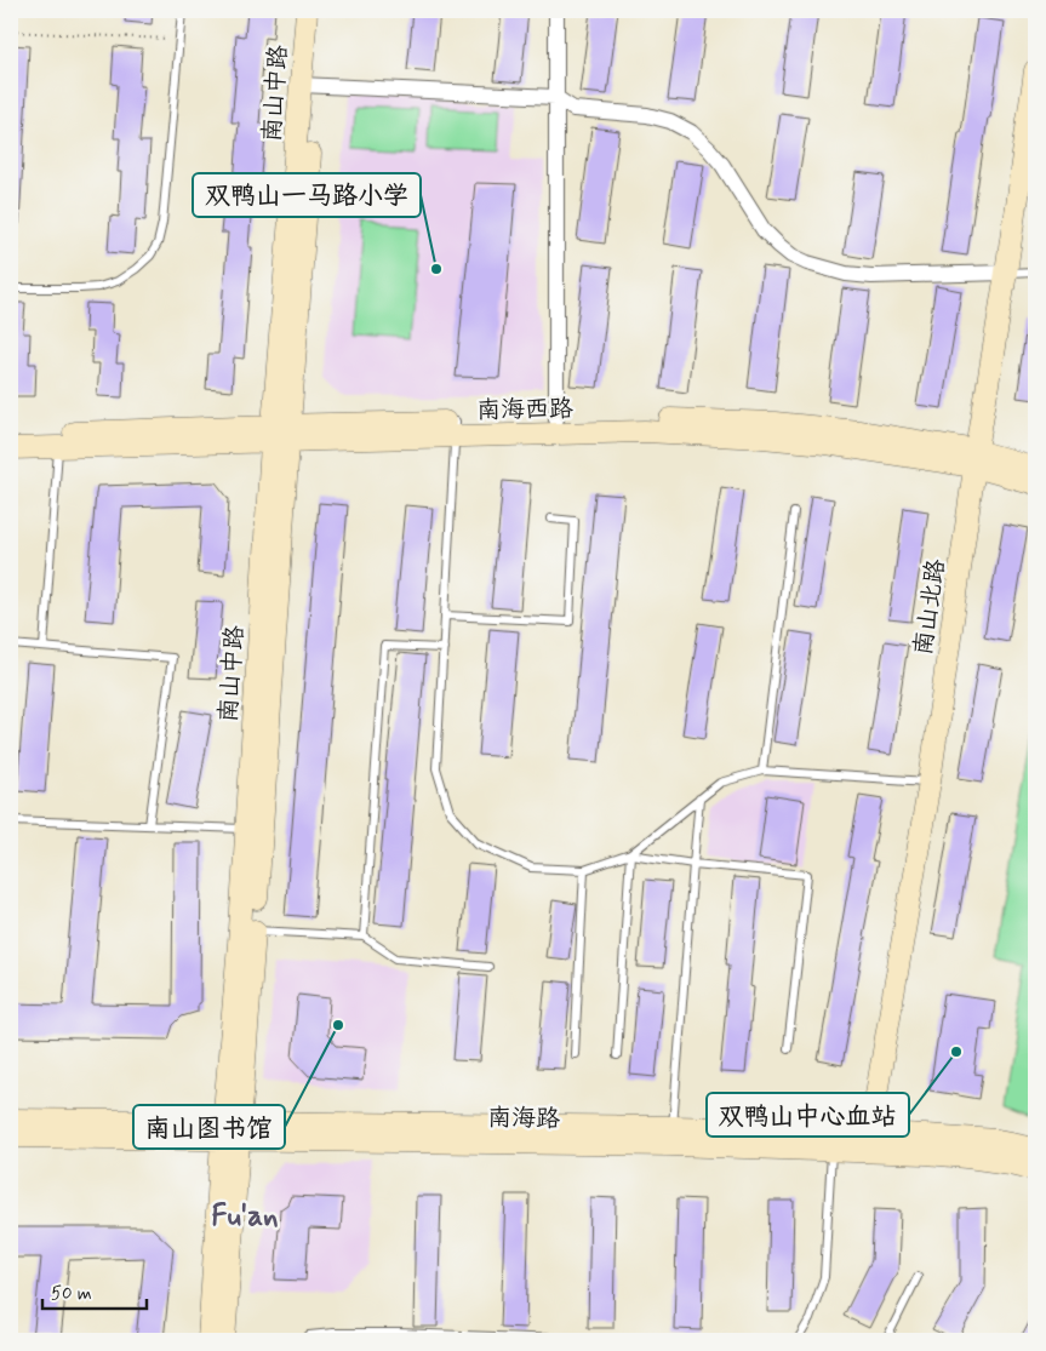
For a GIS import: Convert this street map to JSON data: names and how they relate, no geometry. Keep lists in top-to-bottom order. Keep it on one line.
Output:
{"streets":{"street":["南山中路","南海西路","南山北路","南海路"]},"crossings":[["南山中路","南海西路"],["南山中路","南海路"],["南海西路","南山北路"],["南山北路","南海路"]],"districts":["Fu'an"],"places":["双鸭山一马路小学","南山图书馆","双鸭山中心血站"],"scale_bar":"50 m"}
